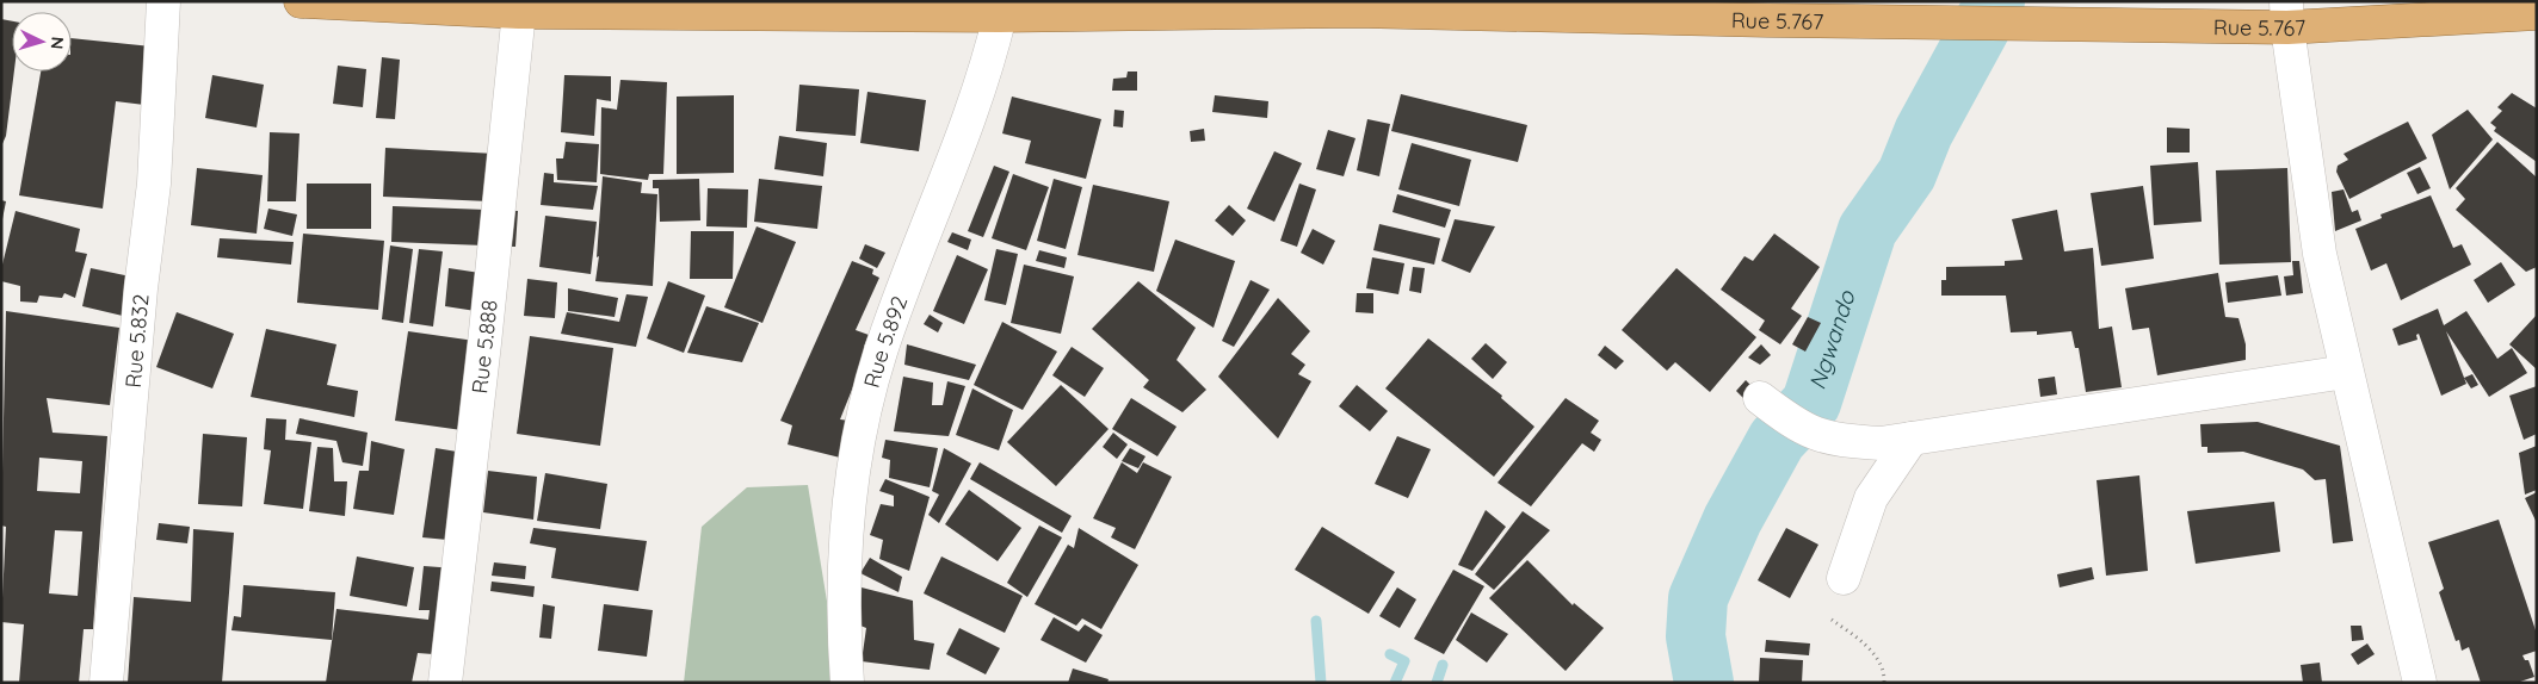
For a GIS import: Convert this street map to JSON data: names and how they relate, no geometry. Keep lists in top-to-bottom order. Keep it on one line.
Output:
{"streets":{"highway":["Rue 5.767"],"street":["Rue 5.832","Rue 5.892","Rue 5.888"]},"crossings":[["Rue 5.767","Rue 5.892"],["Rue 5.767","Rue 5.888"]],"water":["Ngwando"],"north":"right"}
